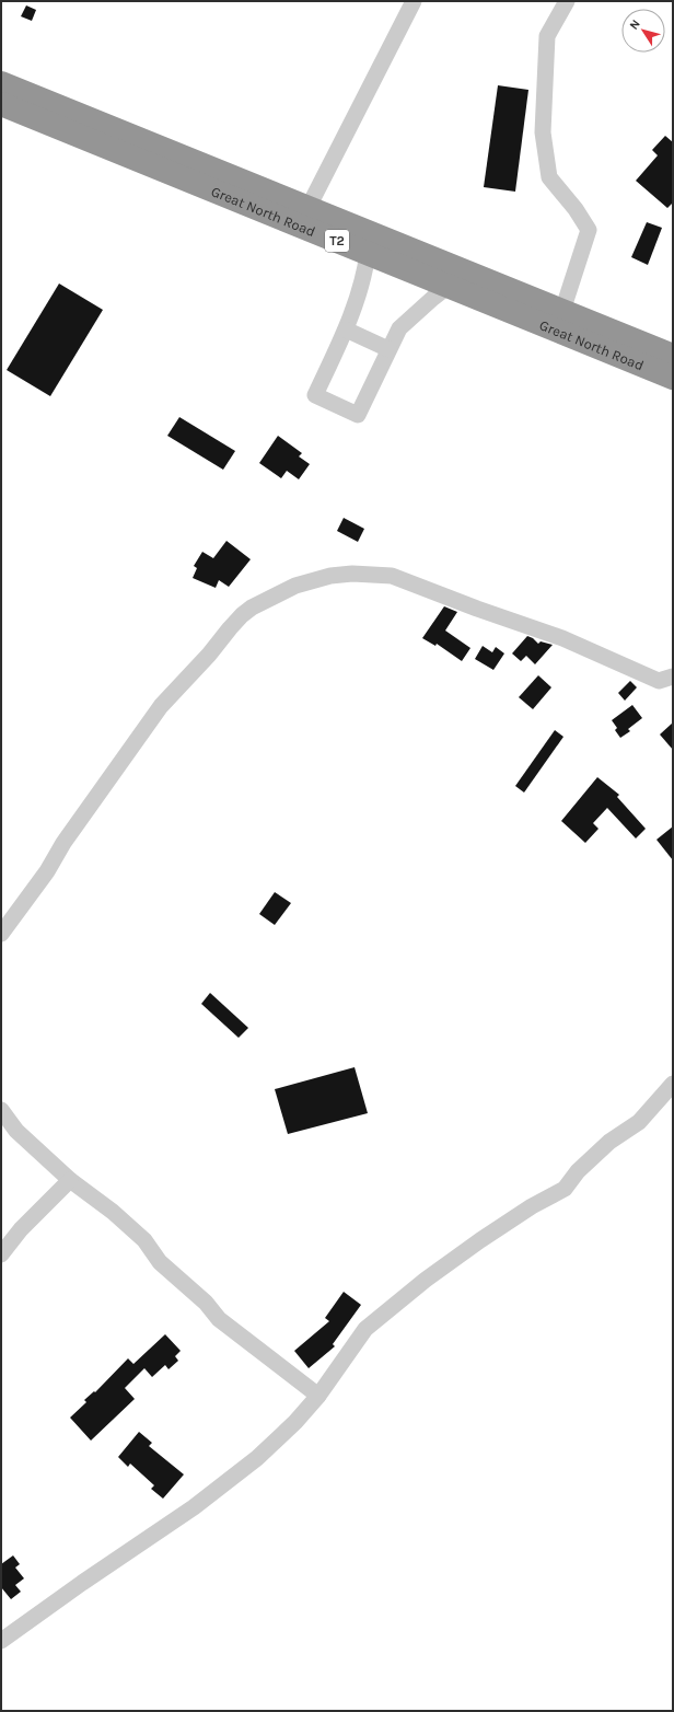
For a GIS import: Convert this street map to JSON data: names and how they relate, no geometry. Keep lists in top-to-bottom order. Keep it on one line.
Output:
{"streets":{"highway":["Great North Road","T2"]},"north":"top left"}
